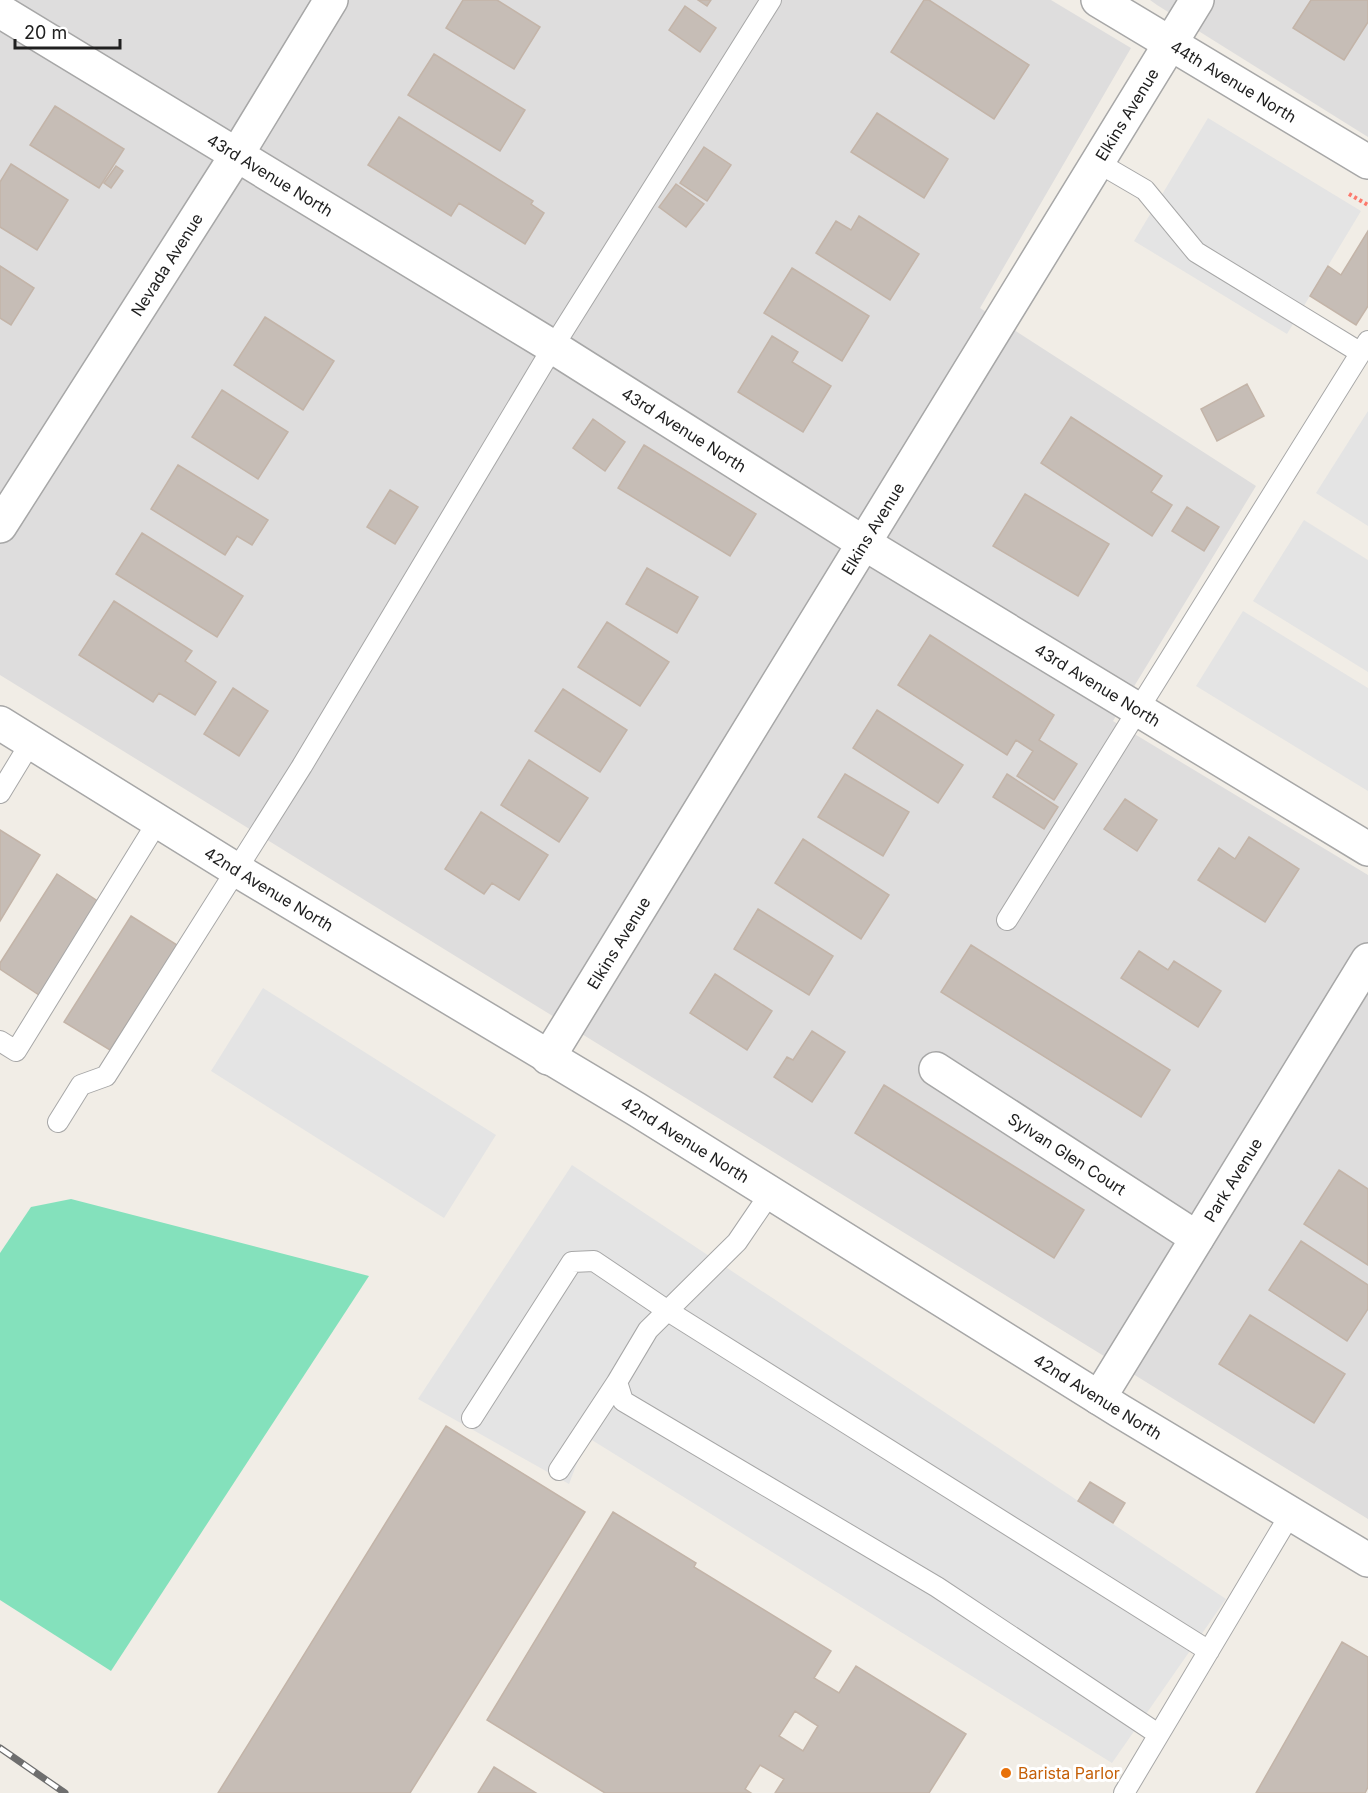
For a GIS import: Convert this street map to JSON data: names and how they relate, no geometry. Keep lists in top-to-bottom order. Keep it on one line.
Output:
{"streets":{"street":["44th Avenue North","Elkins Avenue","43rd Avenue North","Nevada Avenue","42nd Avenue North","Sylvan Glen Court","Park Avenue"]},"crossings":[["44th Avenue North","Elkins Avenue"],["Elkins Avenue","43rd Avenue North"],["Elkins Avenue","42nd Avenue North"],["43rd Avenue North","Nevada Avenue"],["42nd Avenue North","Park Avenue"],["Sylvan Glen Court","Park Avenue"]],"places":["Barista Parlor"],"scale_bar":"20 m"}
